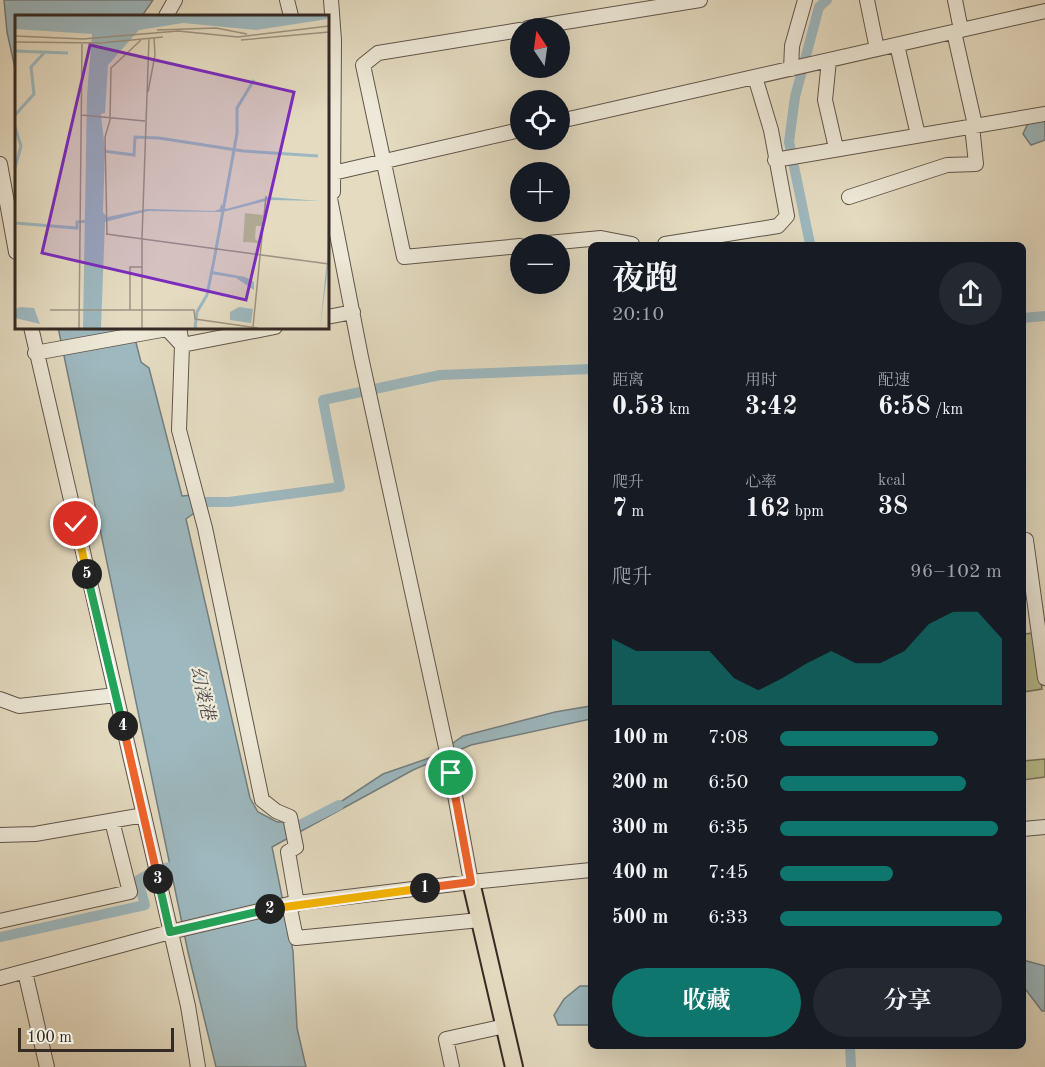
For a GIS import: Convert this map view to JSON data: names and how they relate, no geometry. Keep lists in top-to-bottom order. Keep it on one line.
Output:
{"water":["幻溇港"],"scale_bar":"100 m","north":"top","page":{"map_buttons":["+","−"],"heading":["夜跑","20:10"],"stats":[["距离","0.53 km"],["用时","3:42"],["配速","6:58 /km"],["爬升","7 m"],["心率","162 bpm"],["kcal","38"]],"chart":["爬升","96–102 m"],"pins":["5","4","3","1","2"],"list":[{"name":"100 m","note":"7:08"},{"name":"200 m","note":"6:50"},{"name":"300 m","note":"6:35"},{"name":"400 m","note":"7:45"},{"name":"500 m","note":"6:33"}],"buttons":["收藏","分享"],"scale":"100 m"}}
